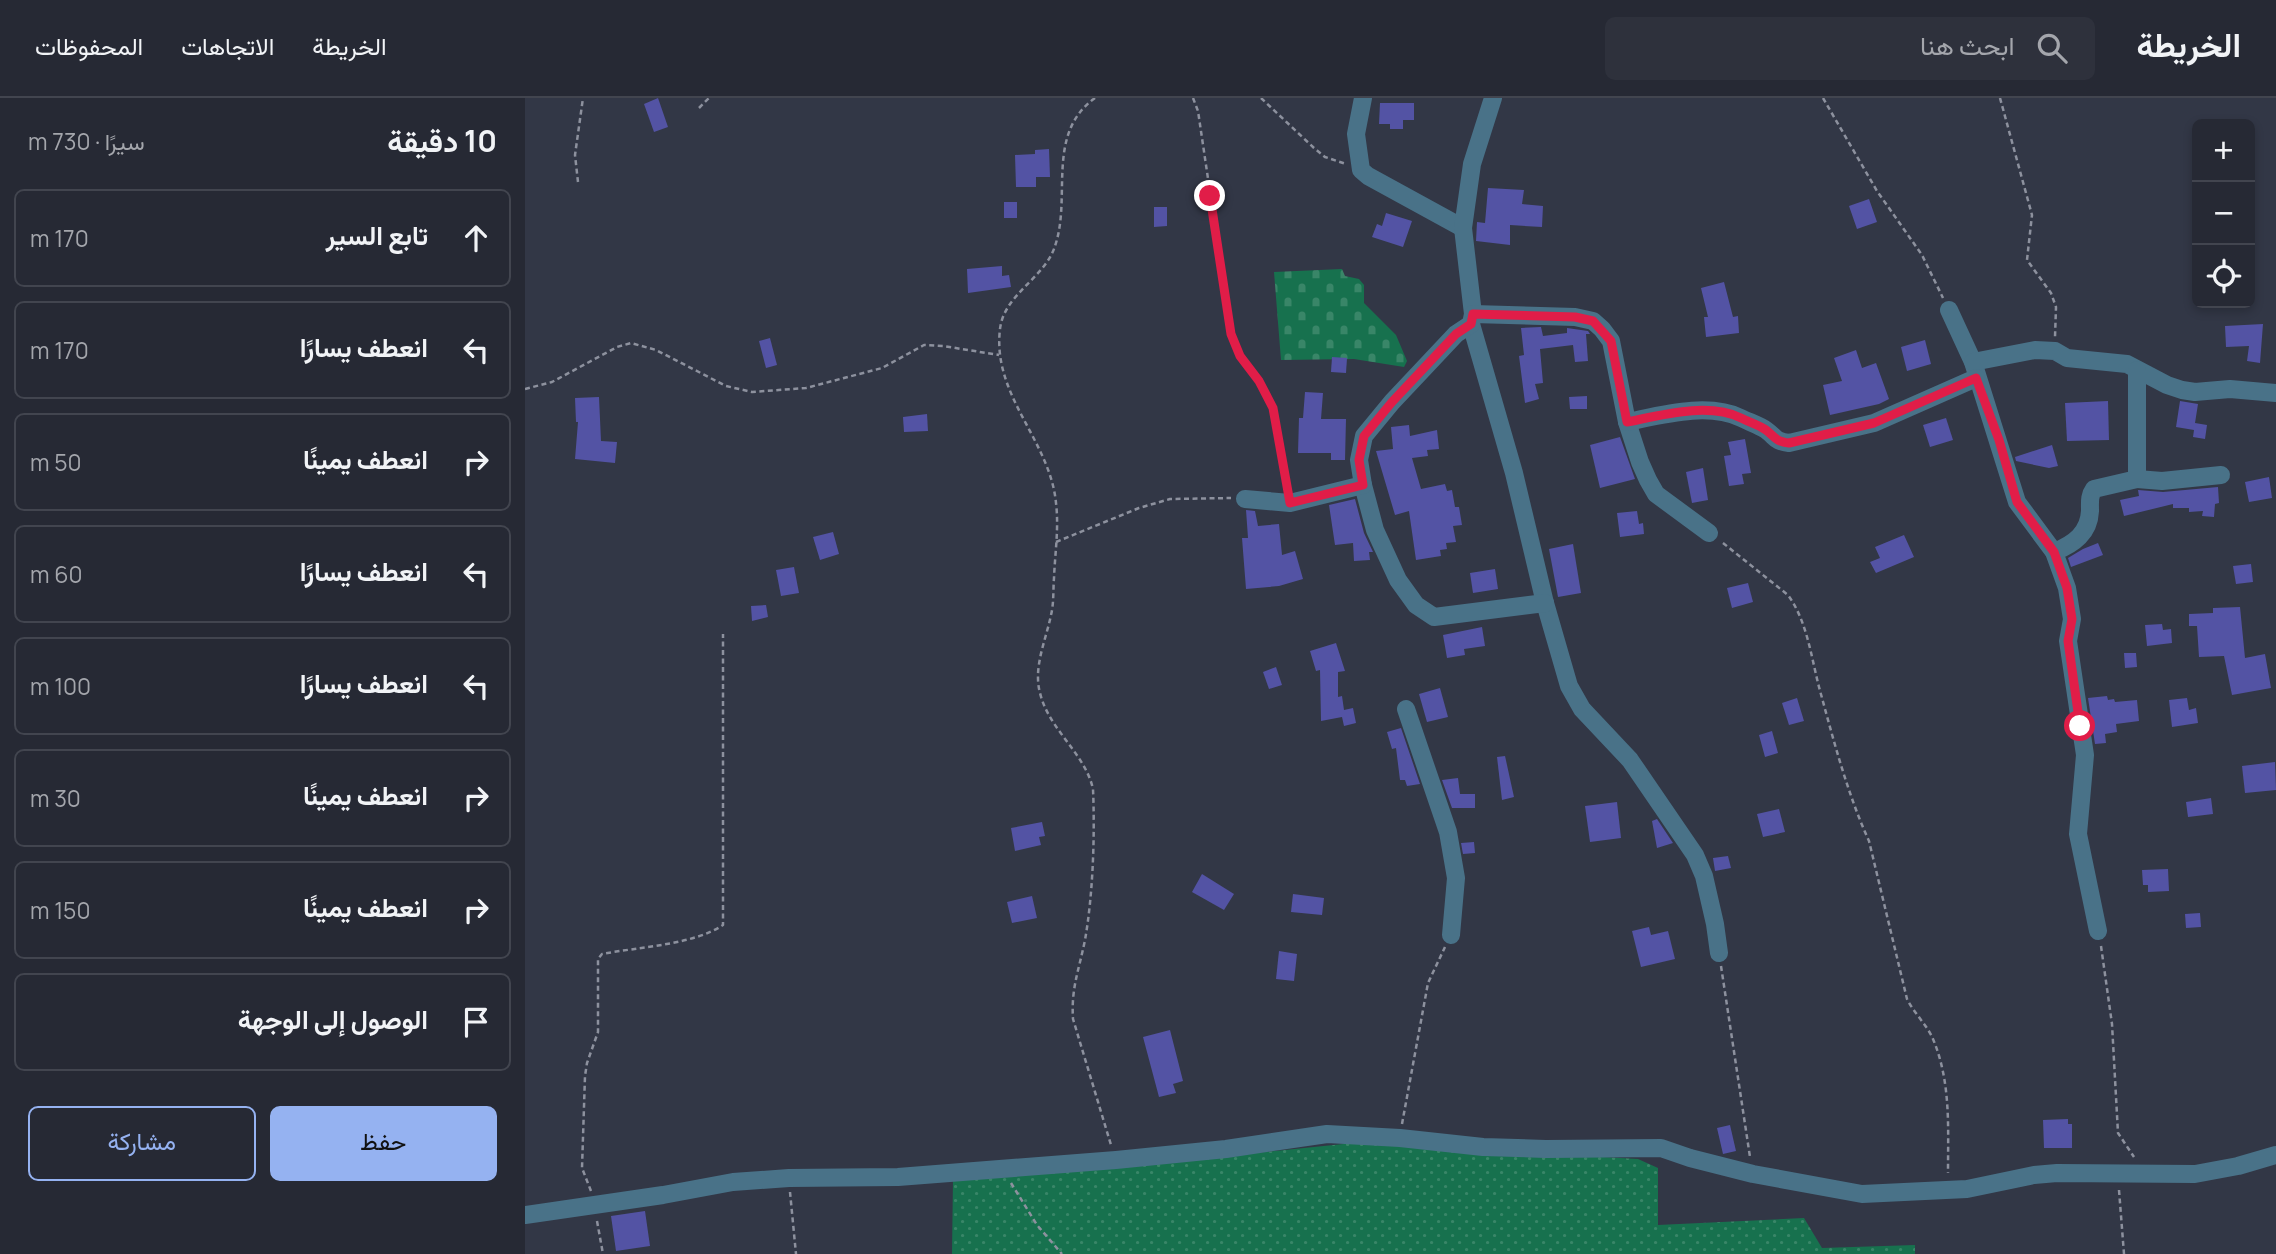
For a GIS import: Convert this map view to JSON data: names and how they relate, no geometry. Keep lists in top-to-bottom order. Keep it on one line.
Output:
{"page":{"header":"الخريطة","search":"ابحث هنا","nav":["الخريطة","الاتجاهات","المحفوظات"],"heading":["10 دقيقة","سيرًا · 730 m"],"map_buttons":["+","−"],"list":[["تابع السير","170 m"],["انعطف يسارًا","170 m"],["انعطف يمينًا","50 m"],["انعطف يسارًا","60 m"],["انعطف يسارًا","100 m"],["انعطف يمينًا","30 m"],["انعطف يمينًا","150 m"],"الوصول إلى الوجهة"],"buttons":["حفظ","مشاركة"]}}
